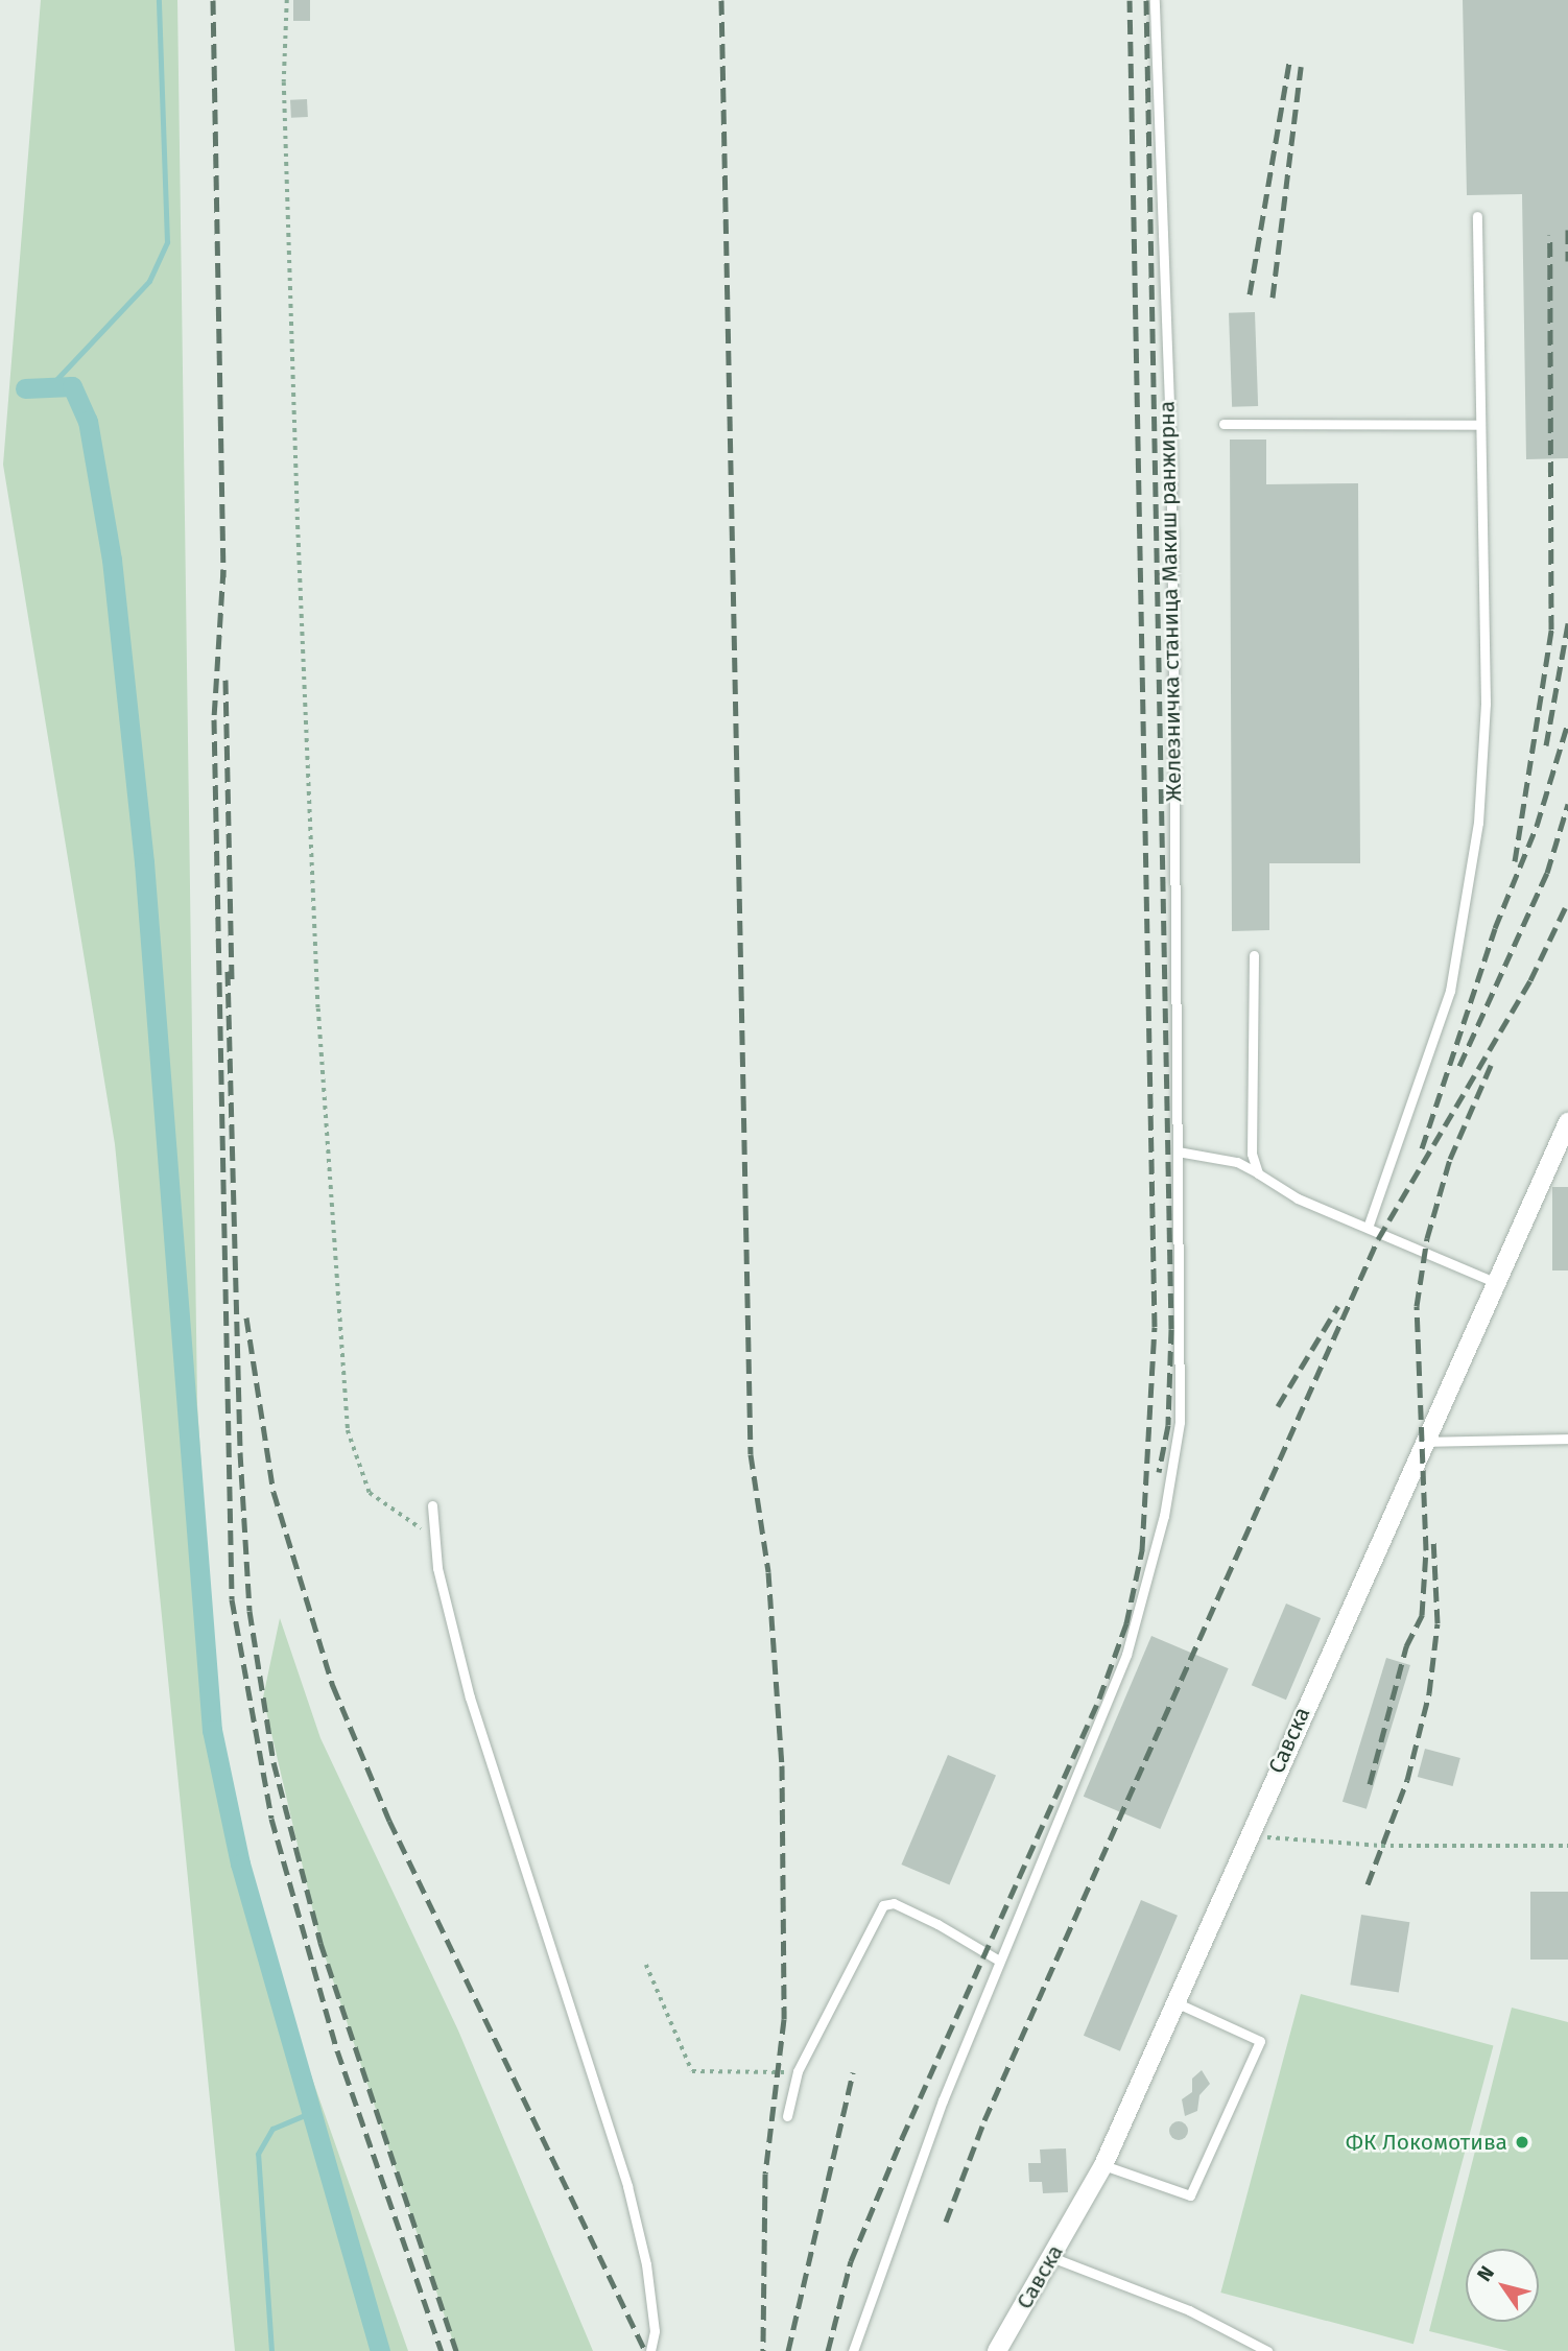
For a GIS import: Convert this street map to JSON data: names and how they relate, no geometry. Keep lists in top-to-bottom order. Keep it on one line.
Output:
{"streets":{"street":["Савска"],"lane":["Железничка станица Макиш ранжирна"]},"places":["ФК Локомотива"],"north":"top left"}
